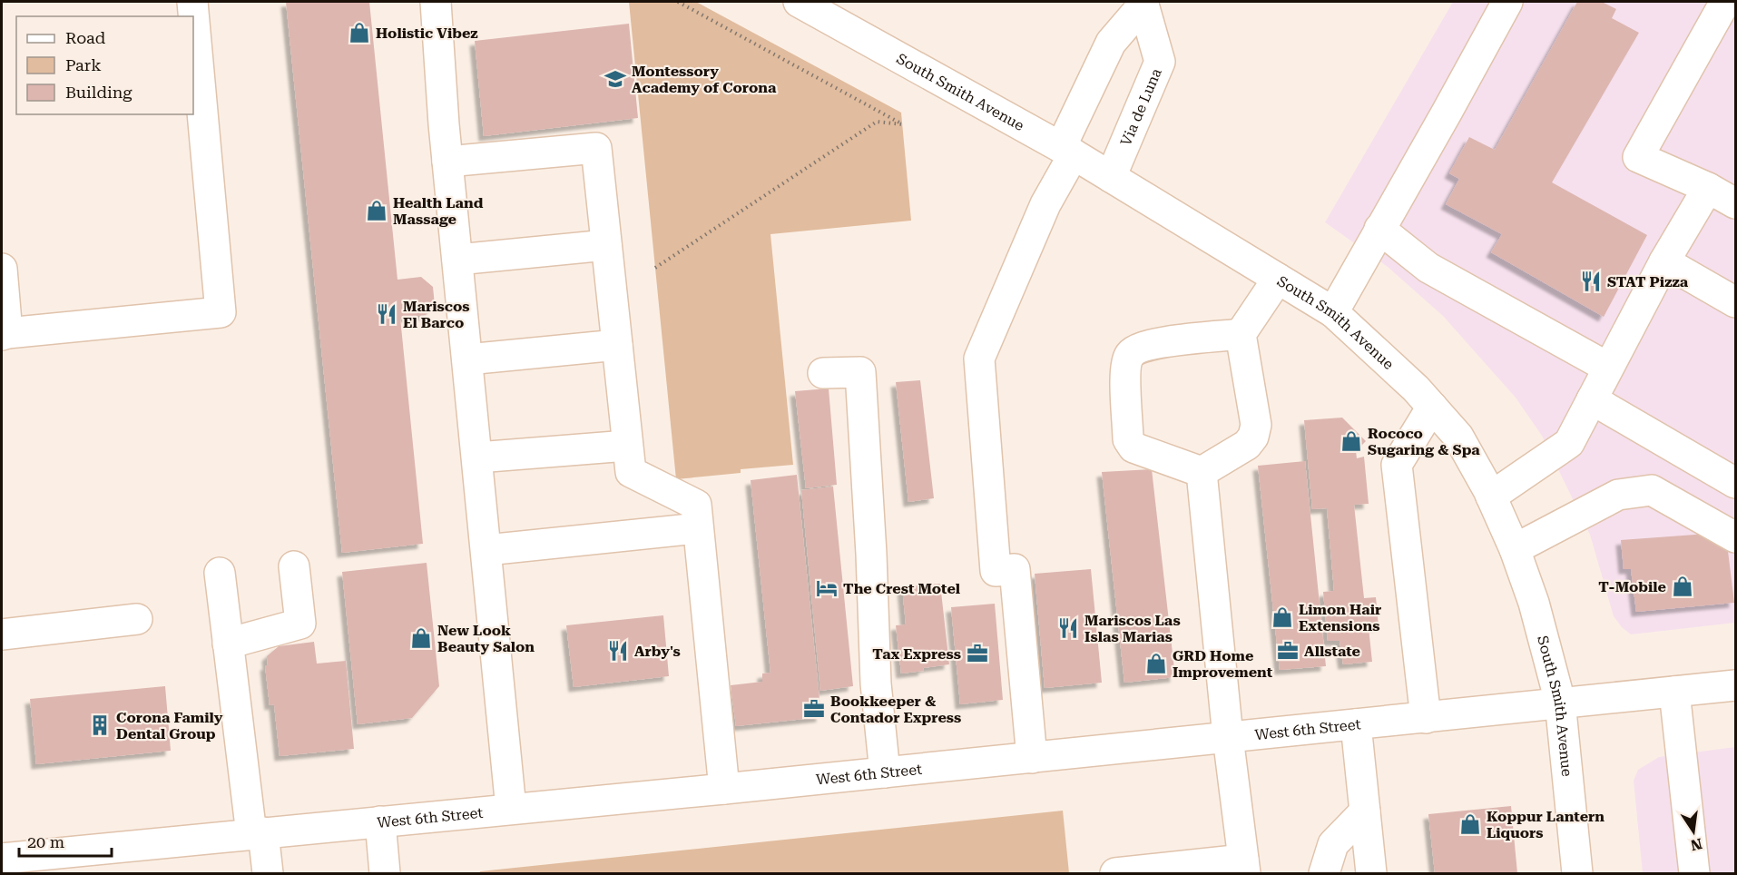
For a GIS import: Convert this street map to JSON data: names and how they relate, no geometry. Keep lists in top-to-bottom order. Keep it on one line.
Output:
{"streets":{"main road":["South Smith Avenue","Via de Luna","West 6th Street"]},"crossings":[["South Smith Avenue","Via de Luna"],["South Smith Avenue","West 6th Street"],["Via de Luna","West 6th Street"]],"places":{"shop":["Holistic Vibez","Health Land Massage","Rococo Sugaring & Spa","T-Mobile","Limon Hair Extensions","New Look Beauty Salon","GRD Home Improvement","Koppur Lantern Liquors"],"school or university":["Montessory Academy of Corona"],"restaurant":["STAT Pizza","Mariscos El Barco","Mariscos Las Islas Marias","Arby's"],"hotel":["The Crest Motel"],"office":["Allstate","Tax Express","Bookkeeper & Contador Express"],"building":["Corona Family Dental Group"]},"legend":["Road","Park","Building"],"scale_bar":"20 m","north":"bottom"}
